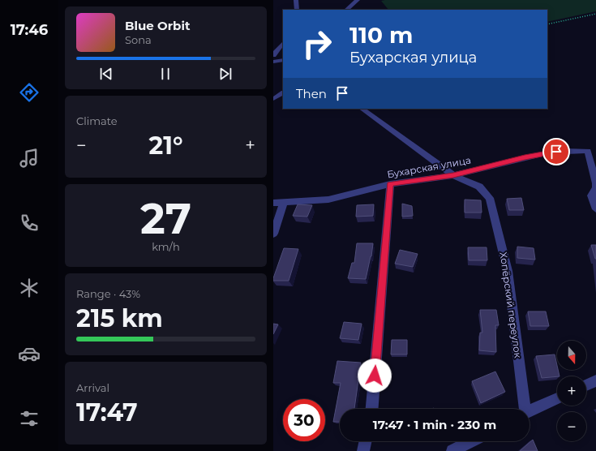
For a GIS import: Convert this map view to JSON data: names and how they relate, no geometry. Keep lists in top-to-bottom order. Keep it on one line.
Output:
{"streets":{"street":["Бухарская улица","Хопёрский переулок"]},"crossings":[["Бухарская улица","Хопёрский переулок"]],"north":"bottom","page":{"tabs":"17:46","turn":["110 m","Бухарская улица"],"song":["Blue Orbit","Sona"],"then":"Then","tile":["Climate",["27","km/h"],["Range · 43%","215 km"],["Arrival","17:47"]],"heat":["−","21°","+"],"map_buttons":["+","−"],"limit":"30","trip":"17:47 · 1 min · 230 m"}}
